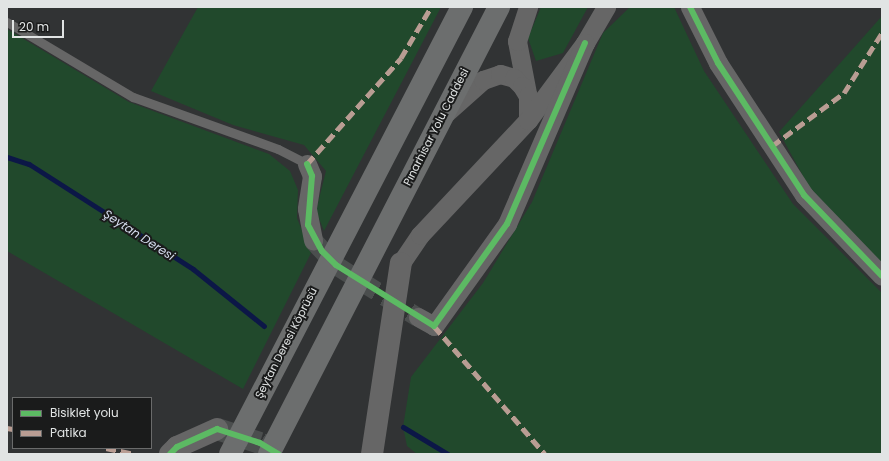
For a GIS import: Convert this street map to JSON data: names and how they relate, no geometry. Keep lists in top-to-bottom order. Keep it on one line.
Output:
{"streets":{"highway":["Pınarhisar Yolu Caddesi","Şeytan Deresi Köprüsü"]},"water":["Şeytan Deresi"],"legend":["Bisiklet yolu","Patika"],"scale_bar":"20 m"}
